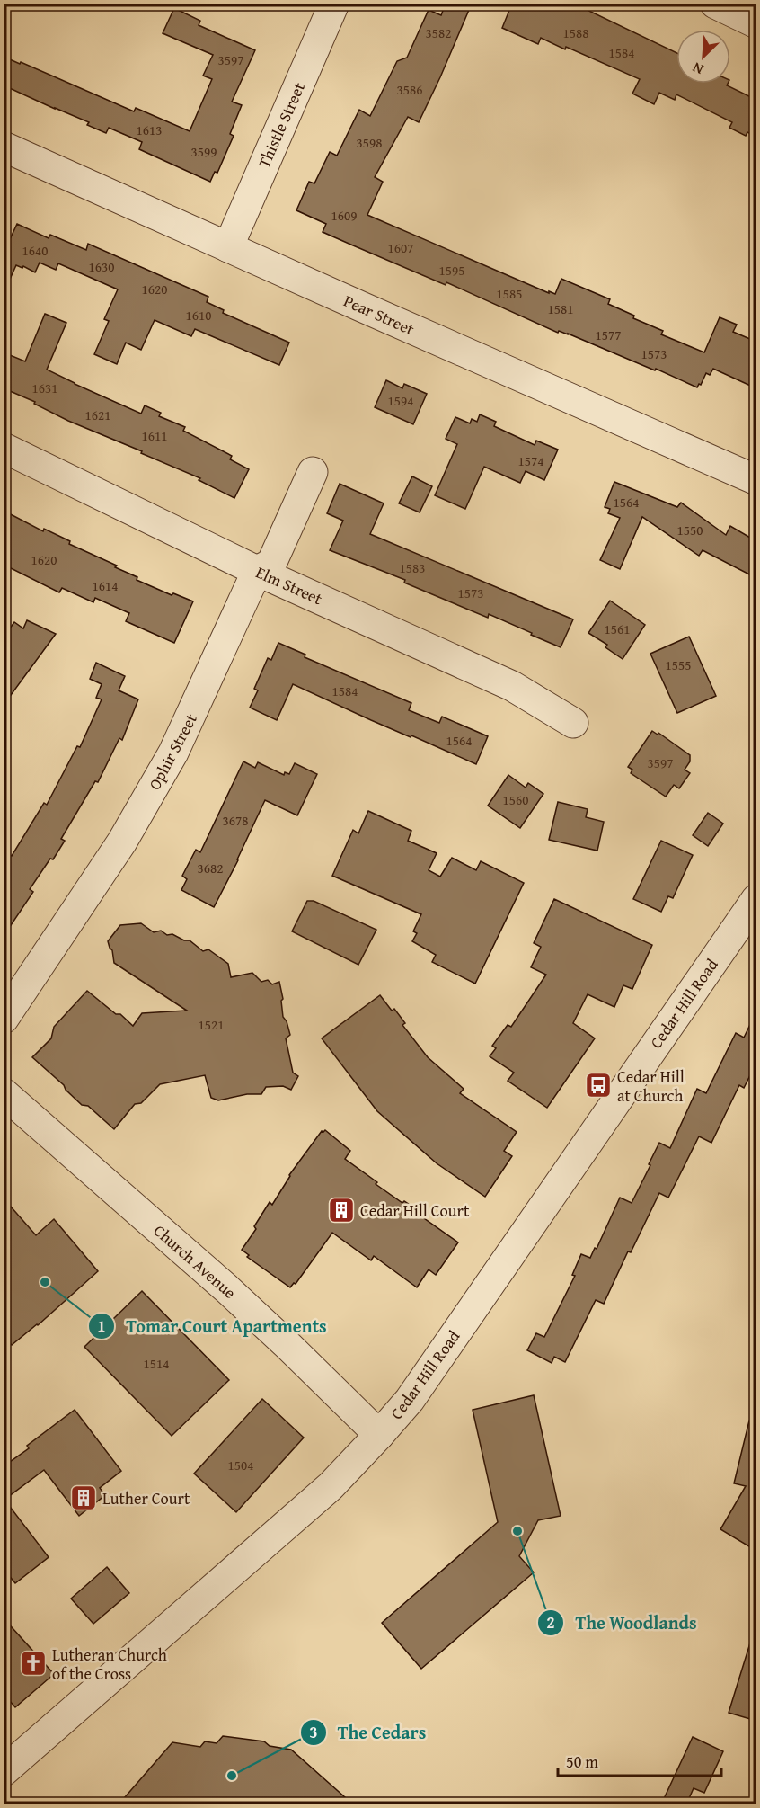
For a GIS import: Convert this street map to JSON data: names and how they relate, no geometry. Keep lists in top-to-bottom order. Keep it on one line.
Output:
{"streets":{"street":["Thistle Street","Pear Street","Elm Street","Ophir Street","Cedar Hill Road","Church Avenue"]},"crossings":[["Thistle Street","Pear Street"],["Elm Street","Ophir Street"],["Cedar Hill Road","Church Avenue"]],"places":{"bus stop":["Cedar Hill at Church"],"building":["Cedar Hill Court","Luther Court"],"other":["Tomar Court Apartments","The Woodlands","The Cedars"],"church":["Lutheran Church of the Cross"]},"house_numbers":["3582","1588","1584","3597","3586","1613","3598","3599","1609","1607","1640","1630","1595","1620","1585","1581","1610","1577","1573","1631","1594","1621","1611","1574","1564","1550","1620","1583","1614","1573","1561","1555","1584","1564","3597","1560","3678","3682","1521","1514","1504"],"scale_bar":"50 m","north":"bottom left"}
